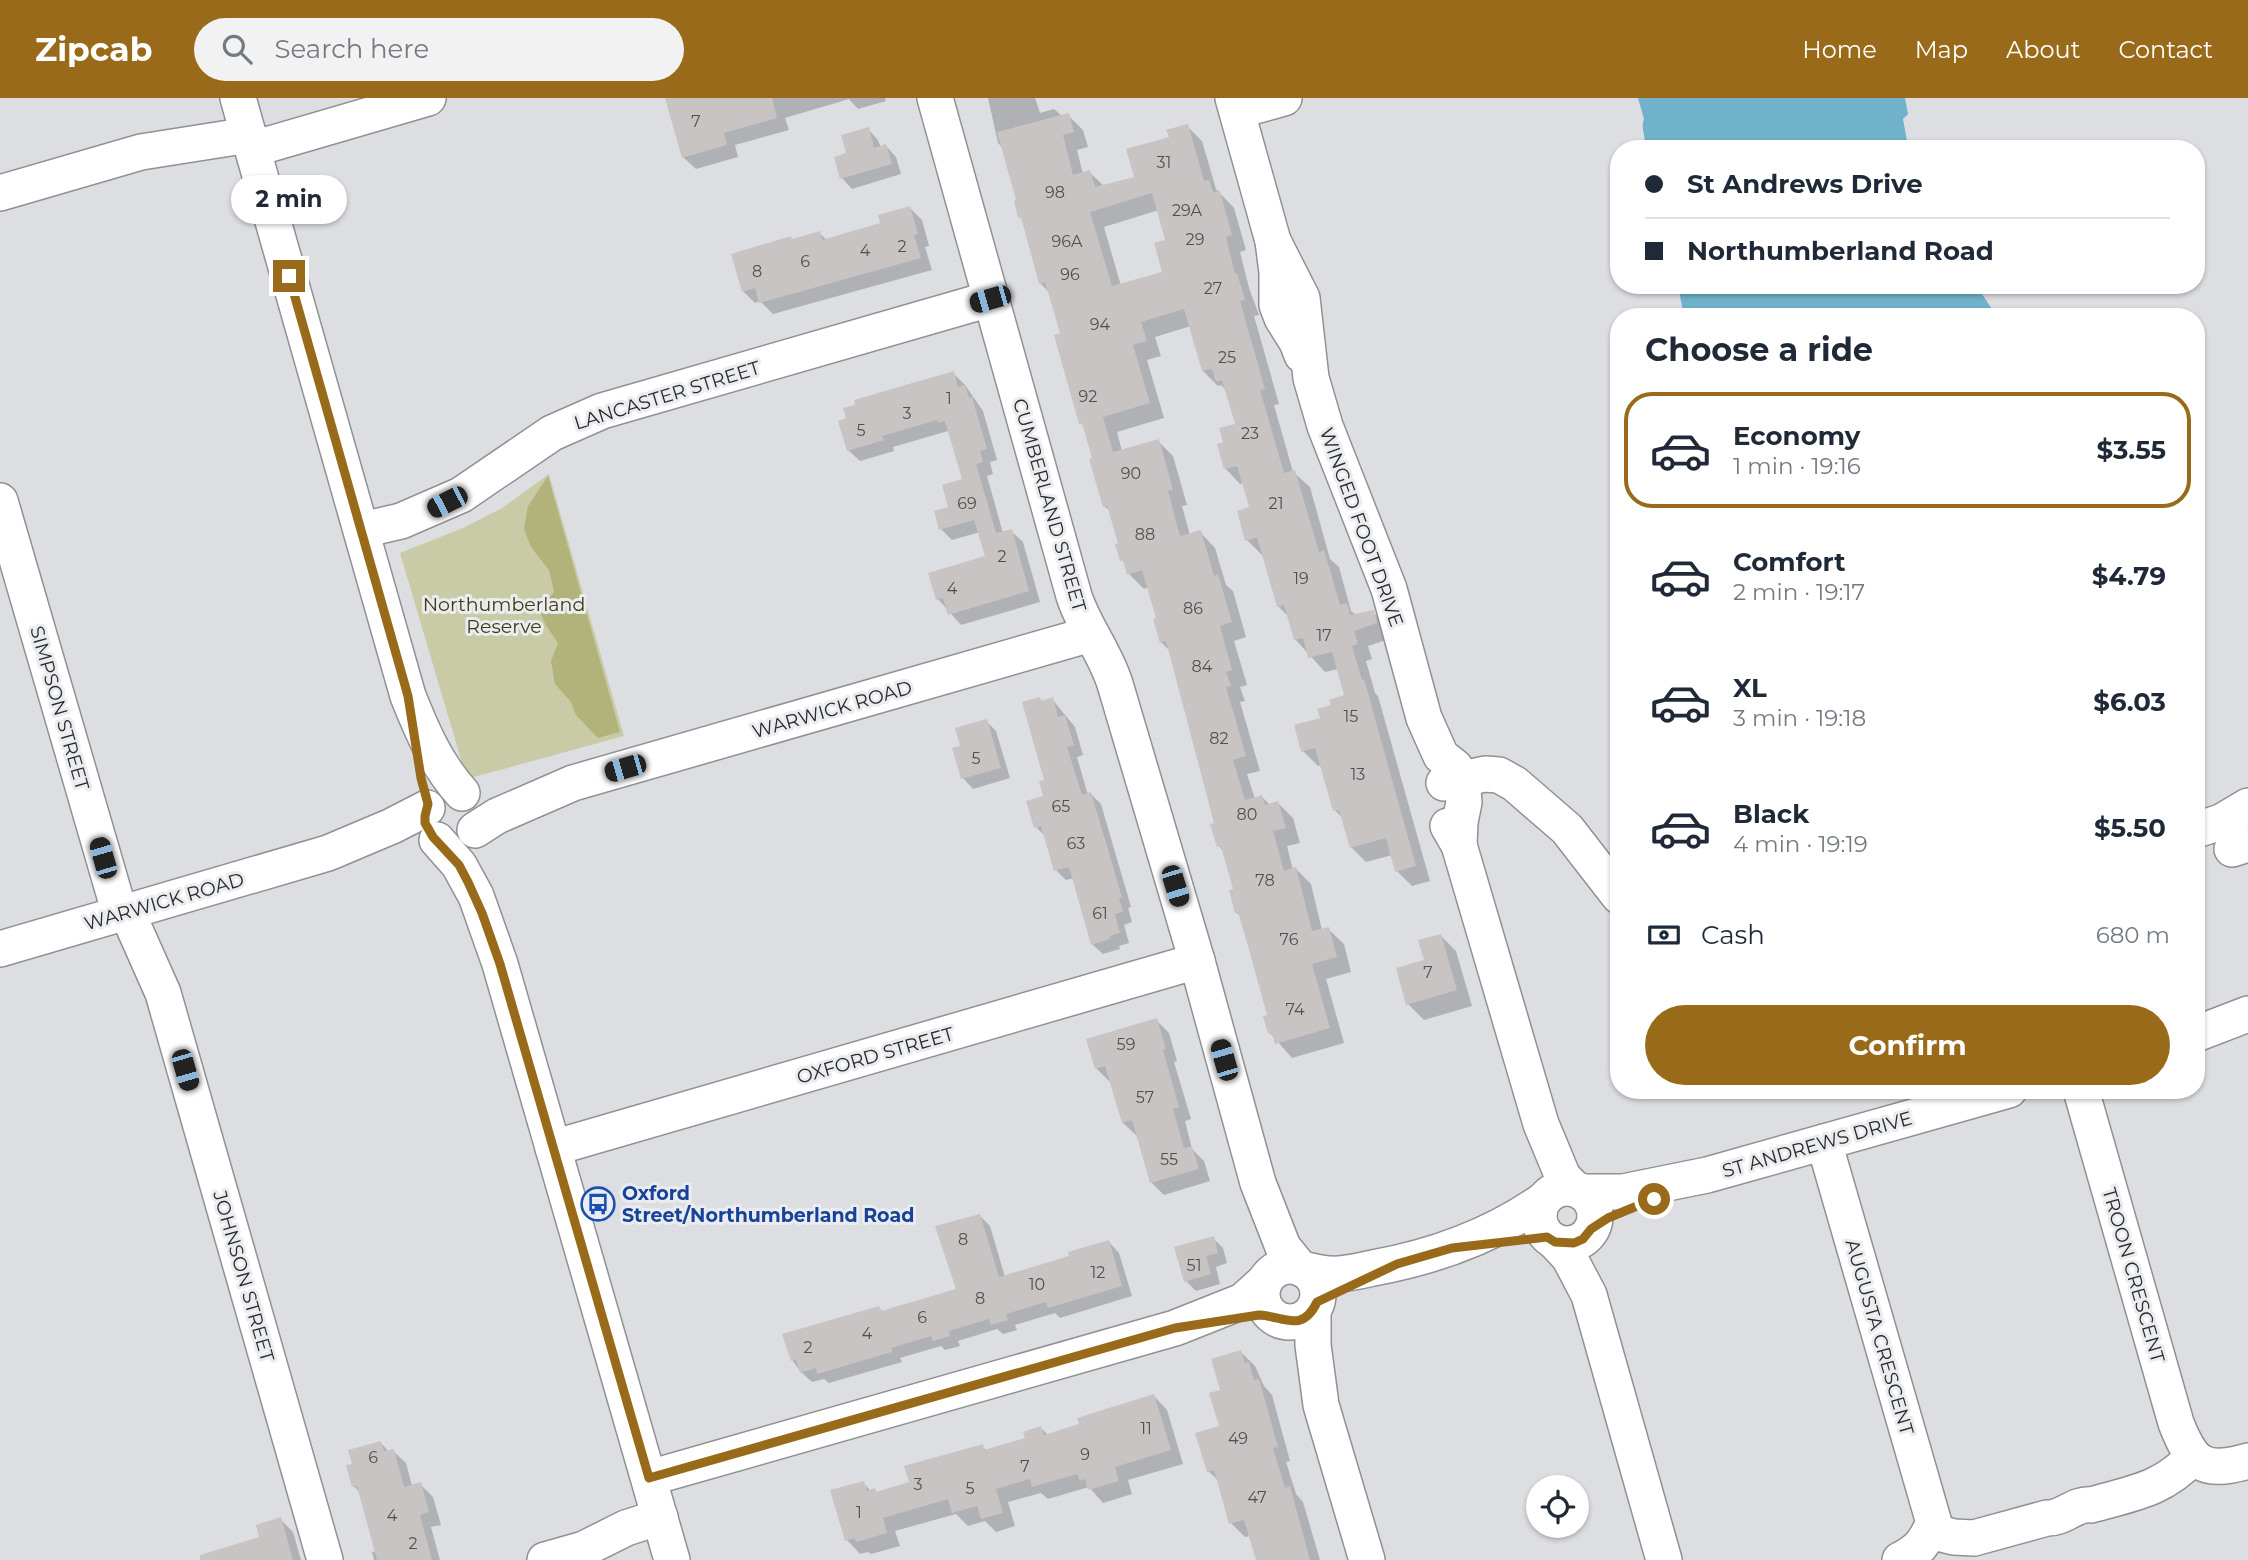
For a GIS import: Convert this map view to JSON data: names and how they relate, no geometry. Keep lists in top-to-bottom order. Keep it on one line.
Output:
{"streets":{"street":["LANCASTER STREET","CUMBERLAND STREET","WINGED FOOT DRIVE","SIMPSON STREET","WARWICK ROAD","OXFORD STREET","ST ANDREWS DRIVE","TROON CRESCENT","JOHNSON STREET","AUGUSTA CRESCENT"]},"crossings":[["LANCASTER STREET","CUMBERLAND STREET"],["CUMBERLAND STREET","WARWICK ROAD"],["CUMBERLAND STREET","OXFORD STREET"],["CUMBERLAND STREET","ST ANDREWS DRIVE"],["SIMPSON STREET","WARWICK ROAD"],["SIMPSON STREET","JOHNSON STREET"],["WARWICK ROAD","JOHNSON STREET"],["ST ANDREWS DRIVE","AUGUSTA CRESCENT"]],"parks":["Northumberland Reserve"],"places":{"bus stop":["Oxford Street/Northumberland Road"]},"house_numbers":["7","31","98","29A","29","96A","2","4","6","8","96","27","94","25","92","1","3","5","23","90","69","21","88","2","19","4","86","17","84","15","82","5","13","65","80","63","78","61","76","7","74","59","57","55","8","51","12","10","8","6","4","2","11","49","9","6","7","3","5","47","1","4","2"],"page":{"header":"Zipcab","search":"Search here","nav":["Home","Map","About","Contact"],"banner":["St Andrews Drive","Northumberland Road"],"bubble":"2 min","heading":"Choose a ride","list":[{"name":"Economy","note":"1 min · 19:16","value":"$3.55"},{"name":"Comfort","note":"2 min · 19:17","value":"$4.79"},{"name":"XL","note":"3 min · 19:18","value":"$6.03"},{"name":"Black","note":"4 min · 19:19","value":"$5.50"}],"pay":["Cash","680 m"],"buttons":"Confirm"}}
